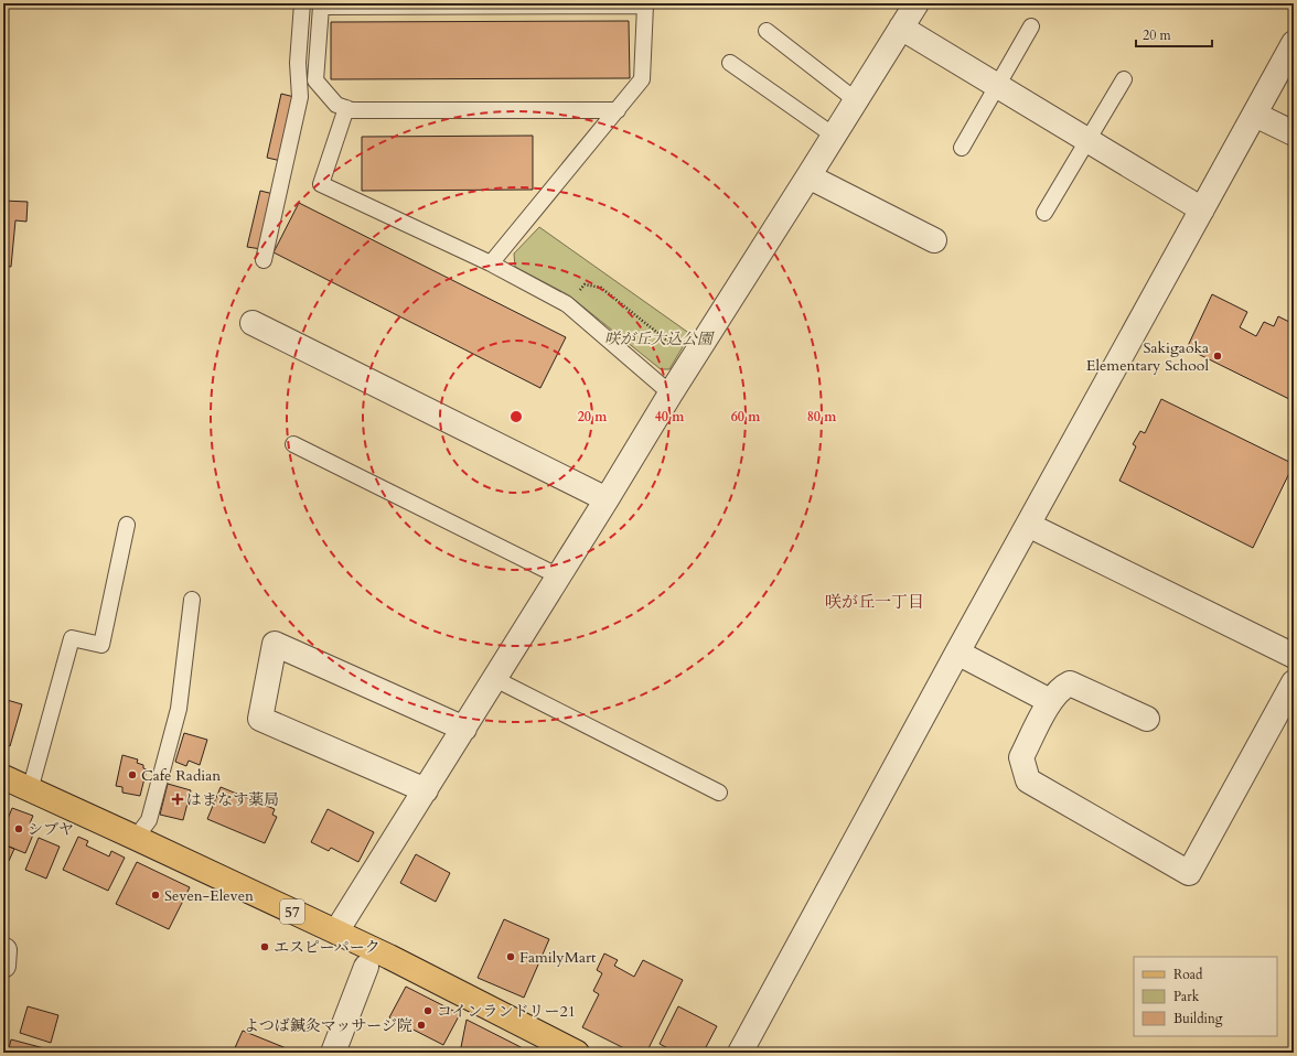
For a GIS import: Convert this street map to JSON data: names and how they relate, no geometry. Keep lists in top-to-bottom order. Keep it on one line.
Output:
{"streets":{"main road":["57"]},"districts":["咲が丘一丁目"],"parks":["咲が丘大込公園"],"places":{"other":["Sakigaoka Elementary School","Cafe Radian","シブヤ","Seven-Eleven","エスピーパーク","FamilyMart","コインランドリー21","よつば鍼灸マッサージ院"],"health":["はまなす薬局"]},"legend":["Road","Park","Building"],"scale_bar":"20 m","rings":["20 m","40 m","60 m","80 m"]}
